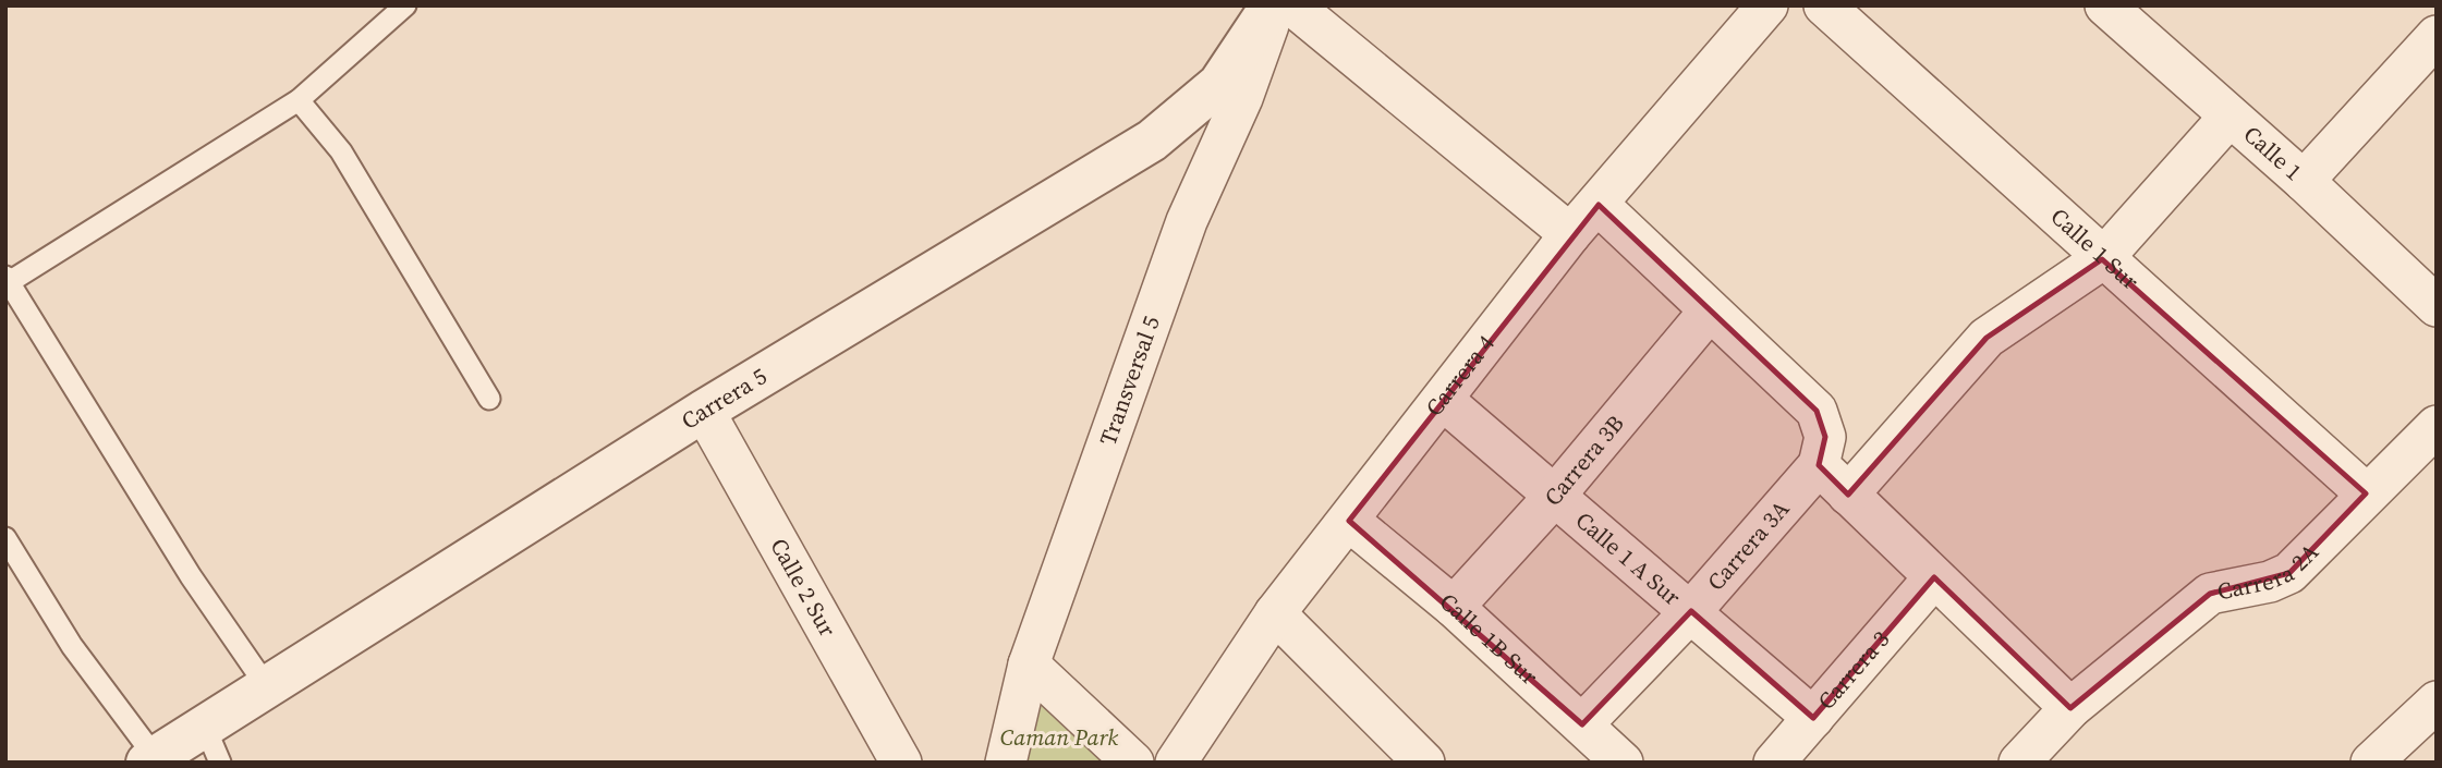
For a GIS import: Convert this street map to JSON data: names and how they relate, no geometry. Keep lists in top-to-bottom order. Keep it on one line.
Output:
{"streets":{"street":["Calle 1","Calle 1 Sur","Carrera 4","Transversal 5","Carrera 5","Carrera 3B","Carrera 3A","Calle 1 A Sur","Carrera 2A","Calle 2 Sur","Calle 1B Sur","Carrera 3"]},"crossings":[["Calle 1 Sur","Carrera 2A"],["Carrera 4","Calle 1 A Sur"],["Carrera 4","Calle 1B Sur"],["Transversal 5","Carrera 5"],["Carrera 5","Calle 2 Sur"],["Carrera 3B","Calle 1 A Sur"],["Carrera 3B","Calle 1B Sur"],["Carrera 3A","Calle 1 A Sur"],["Carrera 3A","Calle 1B Sur"],["Calle 1 A Sur","Carrera 3"]],"parks":["Caman Park"]}
